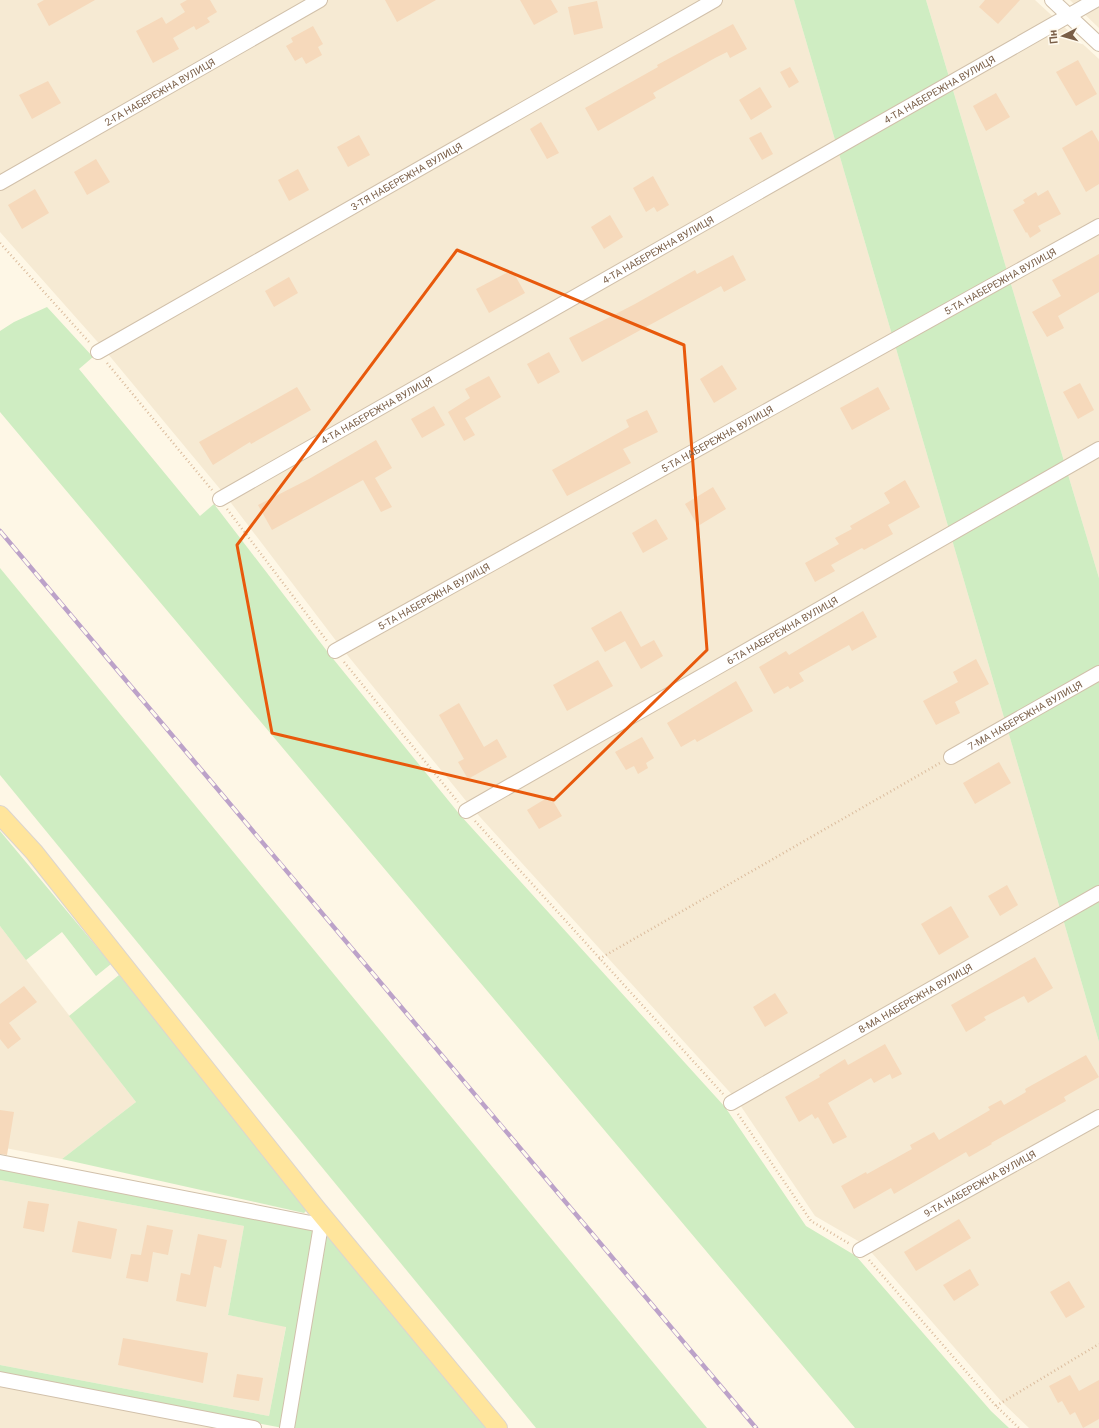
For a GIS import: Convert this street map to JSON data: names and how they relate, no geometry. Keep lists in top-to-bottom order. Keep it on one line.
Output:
{"streets":{"street":["4-ТА НАБЕРЕЖНА ВУЛИЦЯ","2-ГА НАБЕРЕЖНА ВУЛИЦЯ","3-ТЯ НАБЕРЕЖНА ВУЛИЦЯ","5-ТА НАБЕРЕЖНА ВУЛИЦЯ","6-ТА НАБЕРЕЖНА ВУЛИЦЯ","7-МА НАБЕРЕЖНА ВУЛИЦЯ","8-МА НАБЕРЕЖНА ВУЛИЦЯ","9-ТА НАБЕРЕЖНА ВУЛИЦЯ"]},"north":"left"}
